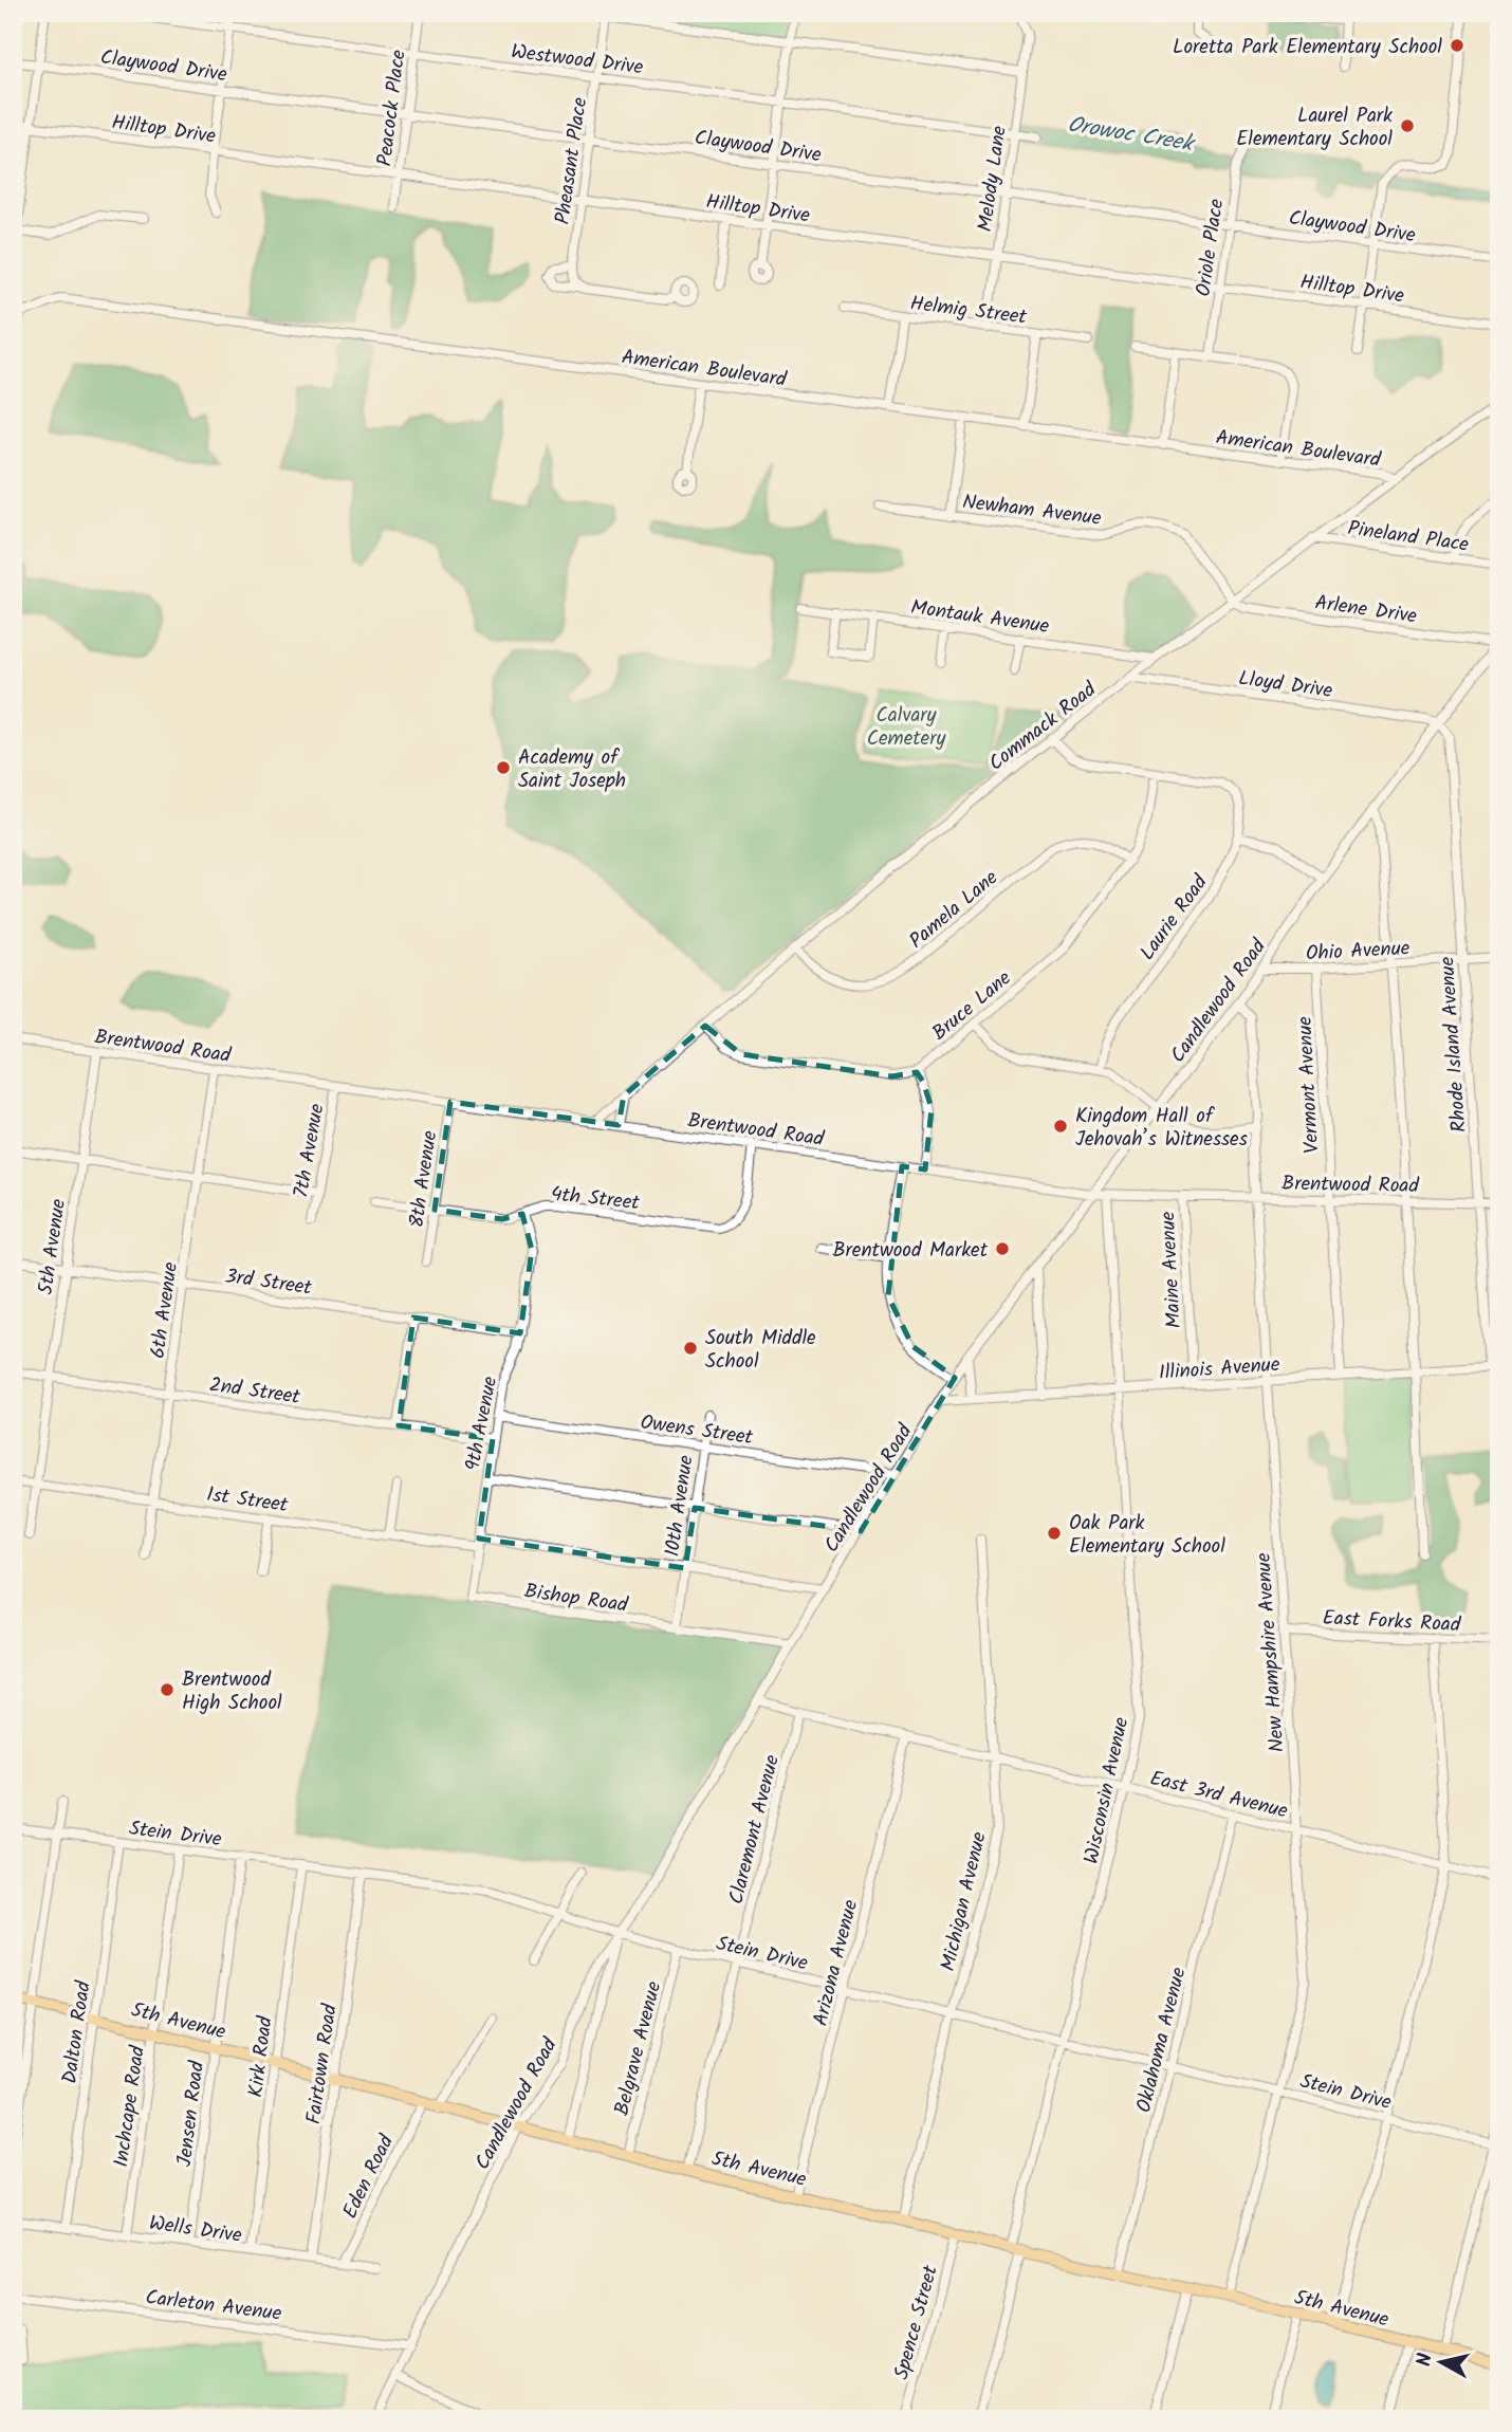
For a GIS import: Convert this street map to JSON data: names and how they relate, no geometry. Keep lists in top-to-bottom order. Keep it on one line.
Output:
{"streets":{"main road":["5th Avenue"],"street":["Westwood Drive","Claywood Drive","Peacock Place","Hilltop Drive","Pheasant Place","Melody Lane","Oriole Place","Helmig Street","American Boulevard","Newham Avenue","Pineland Place","Arlene Drive","Montauk Avenue","Lloyd Drive","Commack Road","Pamela Lane","Laurie Road","Ohio Avenue","Candlewood Road","Bruce Lane","Brentwood Road","Rhode Island Avenue","Vermont Avenue","7th Avenue","8th Avenue","4th Street","Maine Avenue","3rd Street","6th Avenue","Illinois Avenue","2nd Street","9th Avenue","Owens Street","1st Street","10th Avenue","Bishop Road","East Forks Road","New Hampshire Avenue","Wisconsin Avenue","East 3rd Avenue","Claremont Avenue","Stein Drive","Michigan Avenue","Arizona Avenue","Dalton Road","Oklahoma Avenue","Belgrave Avenue","Kirk Road","Fairtown Road","Inchcape Road","Jensen Road","Eden Road","Wells Drive","Carleton Avenue","Spence Street"]},"crossings":[["Westwood Drive","Peacock Place"],["Westwood Drive","Pheasant Place"],["Westwood Drive","Melody Lane"],["Claywood Drive","Peacock Place"],["Claywood Drive","Pheasant Place"],["Claywood Drive","Melody Lane"],["Claywood Drive","Oriole Place"],["Peacock Place","Hilltop Drive"],["Hilltop Drive","Pheasant Place"],["Hilltop Drive","Melody Lane"],["Hilltop Drive","Oriole Place"],["Melody Lane","Helmig Street"],["American Boulevard","Commack Road"],["Newham Avenue","Arlene Drive"],["Newham Avenue","Commack Road"],["Pineland Place","Commack Road"],["Arlene Drive","Commack Road"],["Arlene Drive","Candlewood Road"],["Montauk Avenue","Commack Road"],["Lloyd Drive","Commack Road"],["Lloyd Drive","Candlewood Road"],["Lloyd Drive","Rhode Island Avenue"],["Commack Road","Pamela Lane"],["Commack Road","Laurie Road"],["Commack Road","Brentwood Road"],["Pamela Lane","Bruce Lane"],["Laurie Road","Bruce Lane"],["Ohio Avenue","Candlewood Road"],["Ohio Avenue","Rhode Island Avenue"],["Ohio Avenue","Vermont Avenue"],["Candlewood Road","Brentwood Road"],["Candlewood Road","Rhode Island Avenue"],["Candlewood Road","5th Avenue"],["Candlewood Road","Illinois Avenue"],["Candlewood Road","Owens Street"],["Candlewood Road","1st Street"],["Candlewood Road","Bishop Road"],["Candlewood Road","New Hampshire Avenue"],["Candlewood Road","East 3rd Avenue"],["Candlewood Road","Stein Drive"],["Candlewood Road","Carleton Avenue"],["Brentwood Road","Rhode Island Avenue"],["Brentwood Road","Vermont Avenue"],["Brentwood Road","7th Avenue"],["Brentwood Road","8th Avenue"],["Brentwood Road","4th Street"],["Brentwood Road","5th Avenue"],["Brentwood Road","Maine Avenue"],["Brentwood Road","6th Avenue"],["Brentwood Road","New Hampshire Avenue"],["Brentwood Road","Wisconsin Avenue"],["Rhode Island Avenue","Illinois Avenue"],["Vermont Avenue","Illinois Avenue"],["8th Avenue","4th Street"],["4th Street","9th Avenue"],["5th Avenue","3rd Street"],["5th Avenue","2nd Street"],["5th Avenue","1st Street"],["5th Avenue","New Hampshire Avenue"],["5th Avenue","Wisconsin Avenue"],["5th Avenue","Claremont Avenue"],["5th Avenue","Michigan Avenue"],["5th Avenue","Arizona Avenue"],["5th Avenue","Dalton Road"],["5th Avenue","Oklahoma Avenue"],["5th Avenue","Belgrave Avenue"],["5th Avenue","Kirk Road"],["5th Avenue","Fairtown Road"],["5th Avenue","Inchcape Road"],["5th Avenue","Jensen Road"],["5th Avenue","Eden Road"],["5th Avenue","Spence Street"],["Maine Avenue","Illinois Avenue"],["3rd Street","6th Avenue"],["3rd Street","9th Avenue"],["6th Avenue","2nd Street"],["6th Avenue","1st Street"],["Illinois Avenue","New Hampshire Avenue"],["Illinois Avenue","Wisconsin Avenue"],["2nd Street","9th Avenue"],["9th Avenue","Owens Street"],["9th Avenue","1st Street"],["9th Avenue","Bishop Road"],["Owens Street","10th Avenue"],["1st Street","10th Avenue"],["10th Avenue","Bishop Road"],["East Forks Road","New Hampshire Avenue"],["New Hampshire Avenue","East 3rd Avenue"],["New Hampshire Avenue","Stein Drive"],["Wisconsin Avenue","East 3rd Avenue"],["Wisconsin Avenue","Stein Drive"],["East 3rd Avenue","Claremont Avenue"],["East 3rd Avenue","Michigan Avenue"],["East 3rd Avenue","Arizona Avenue"],["East 3rd Avenue","Oklahoma Avenue"],["Claremont Avenue","Stein Drive"],["Stein Drive","Michigan Avenue"],["Stein Drive","Arizona Avenue"],["Stein Drive","Dalton Road"],["Stein Drive","Oklahoma Avenue"],["Stein Drive","Belgrave Avenue"],["Stein Drive","Kirk Road"],["Stein Drive","Fairtown Road"],["Stein Drive","Inchcape Road"],["Stein Drive","Jensen Road"],["Dalton Road","Wells Drive"],["Kirk Road","Wells Drive"],["Fairtown Road","Wells Drive"],["Inchcape Road","Wells Drive"],["Jensen Road","Wells Drive"],["Eden Road","Wells Drive"]],"water":["Orowoc Creek"],"parks":["Calvary Cemetery"],"places":["Loretta Park Elementary School","Laurel Park Elementary School","Academy of Saint Joseph","Kingdom Hall of Jehovah’s Witnesses","Brentwood Market","South Middle School","Oak Park Elementary School","Brentwood High School"],"north":"left"}
